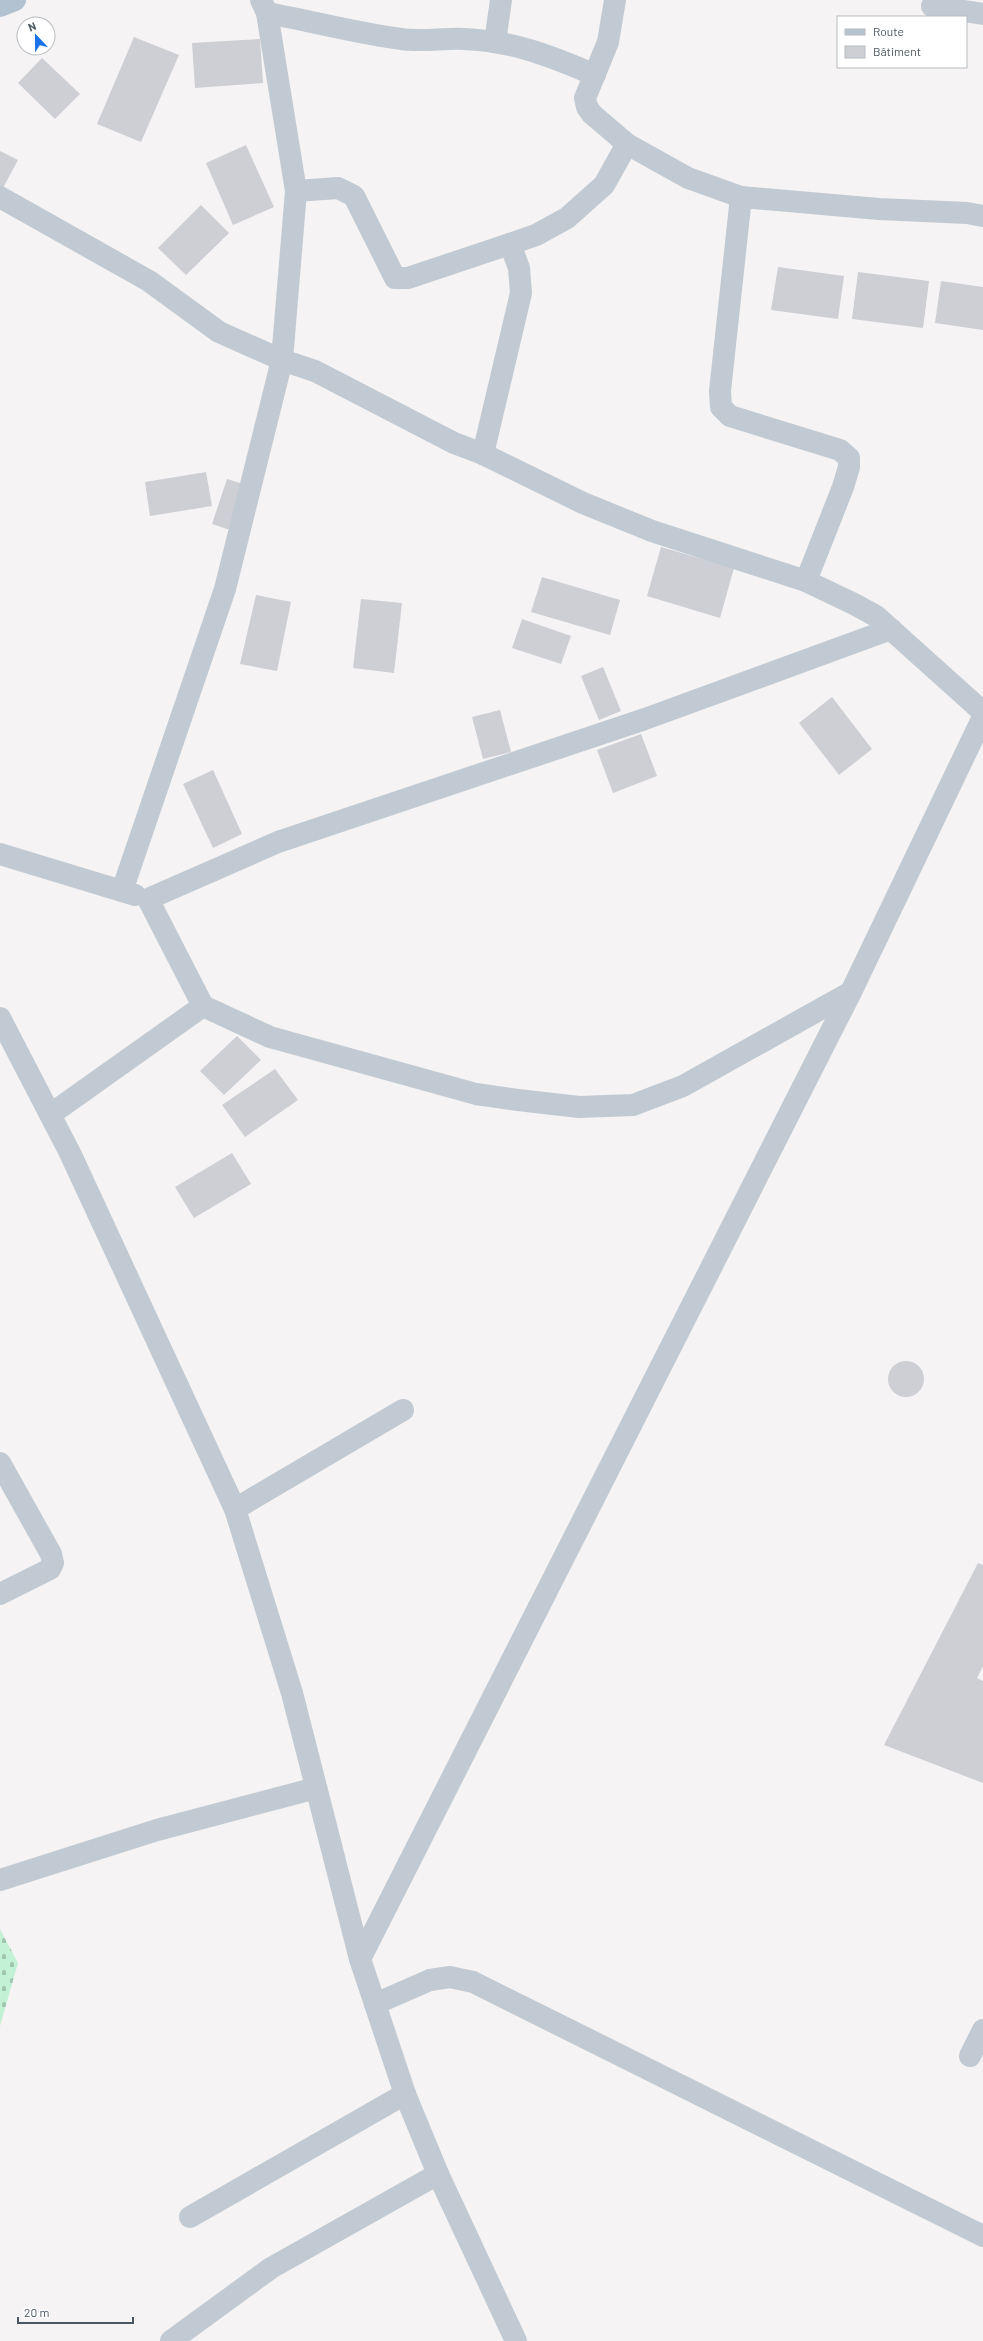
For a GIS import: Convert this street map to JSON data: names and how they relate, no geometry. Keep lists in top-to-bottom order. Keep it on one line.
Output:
{"legend":["Route","Bâtiment"],"scale_bar":"20 m","north":"top"}
